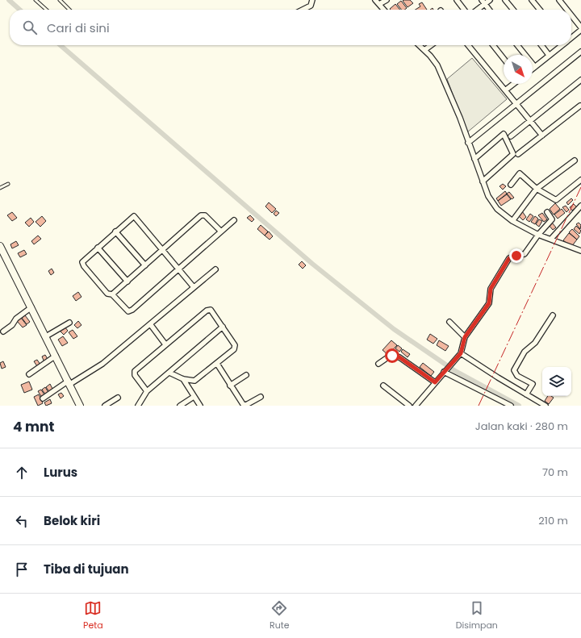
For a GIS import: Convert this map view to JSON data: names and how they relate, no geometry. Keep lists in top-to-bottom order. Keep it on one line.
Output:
{"north":"bottom right","page":{"search":"Cari di sini","heading":["4 mnt","Jalan kaki · 280 m"],"list":[["Lurus","70 m"],["Belok kiri","210 m"],"Tiba di tujuan"],"nav":["Peta","Rute","Disimpan"]}}
